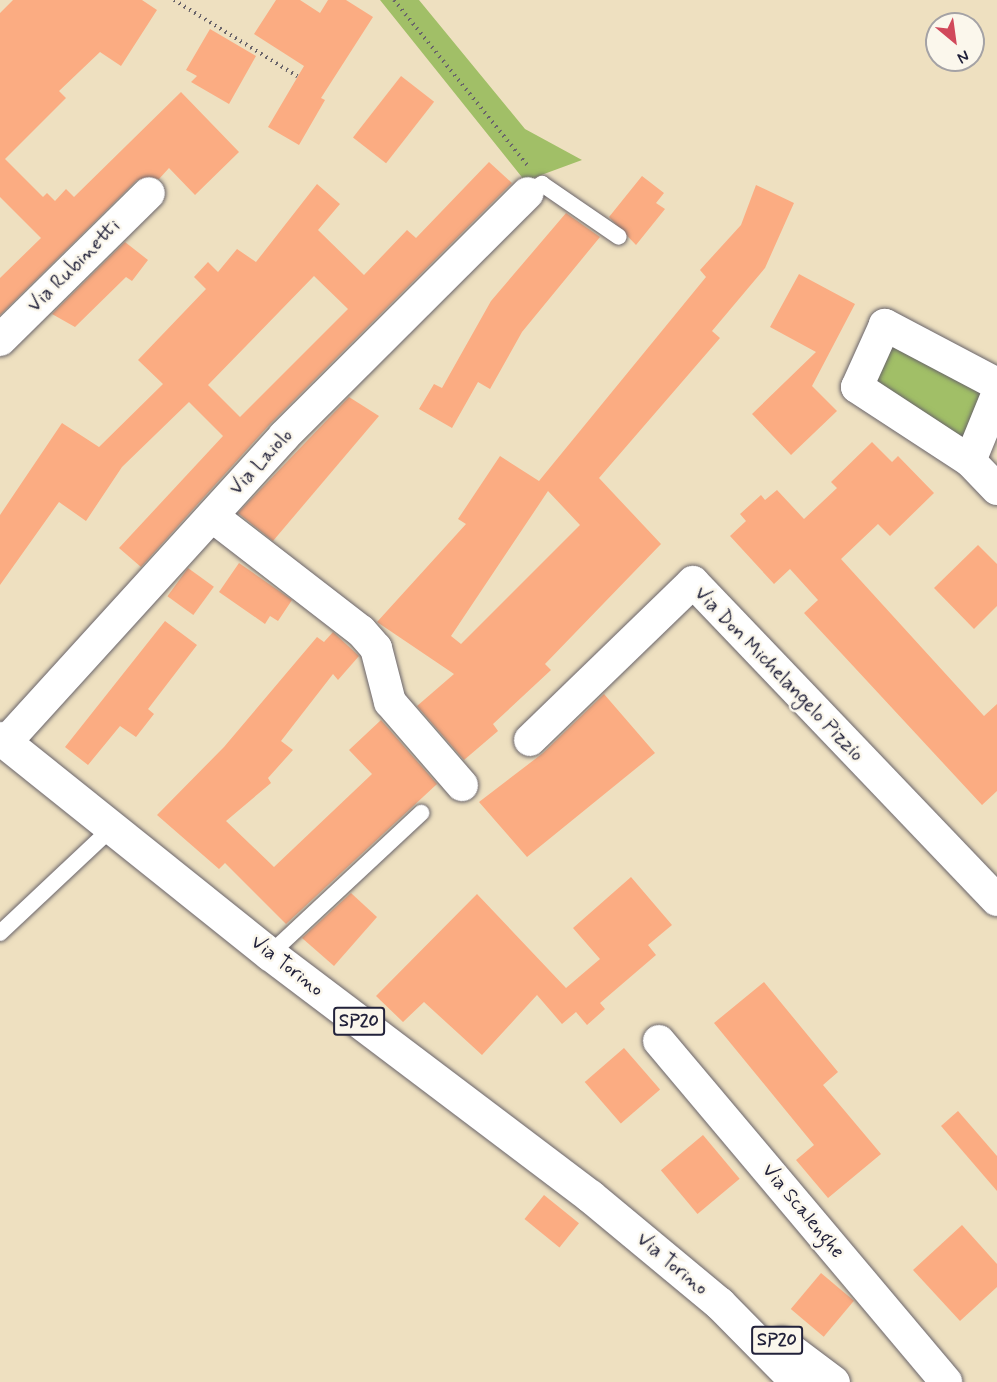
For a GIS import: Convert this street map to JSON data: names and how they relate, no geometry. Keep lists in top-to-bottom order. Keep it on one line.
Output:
{"streets":{"main road":["Via Torino","SP20"],"street":["Via Rubinetti","Via Laiolo","Via Don Michelangelo Pizzio","Via Scalenghe"]},"crossings":[["Via Laiolo","Via Torino"]],"north":"bottom right"}
